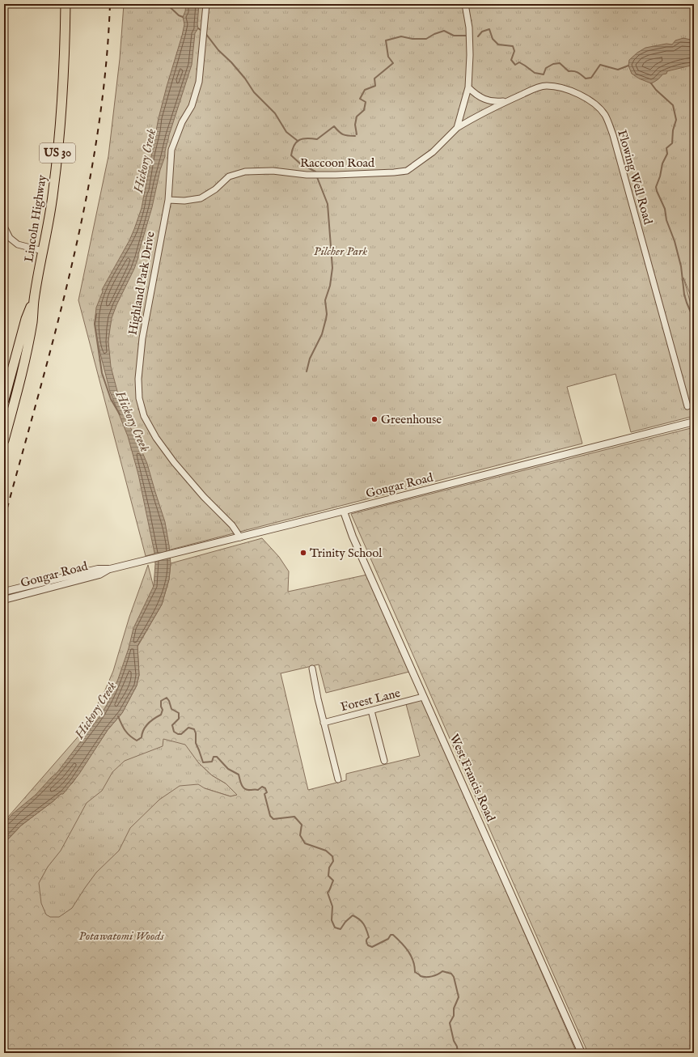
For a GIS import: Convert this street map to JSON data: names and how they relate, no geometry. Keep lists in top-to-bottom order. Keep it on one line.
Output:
{"streets":{"main road":["US 30","Lincoln Highway"],"street":["Raccoon Road","Flowing Well Road","Highland Park Drive","Gougar Road","Forest Lane","West Francis Road"]},"crossings":[["Raccoon Road","Flowing Well Road"],["Raccoon Road","Highland Park Drive"],["Highland Park Drive","Gougar Road"],["Gougar Road","West Francis Road"],["Forest Lane","West Francis Road"]],"water":["Hickory Creek"],"parks":["Pilcher Park","Potawatomi Woods"],"places":["Greenhouse","Trinity School"]}
